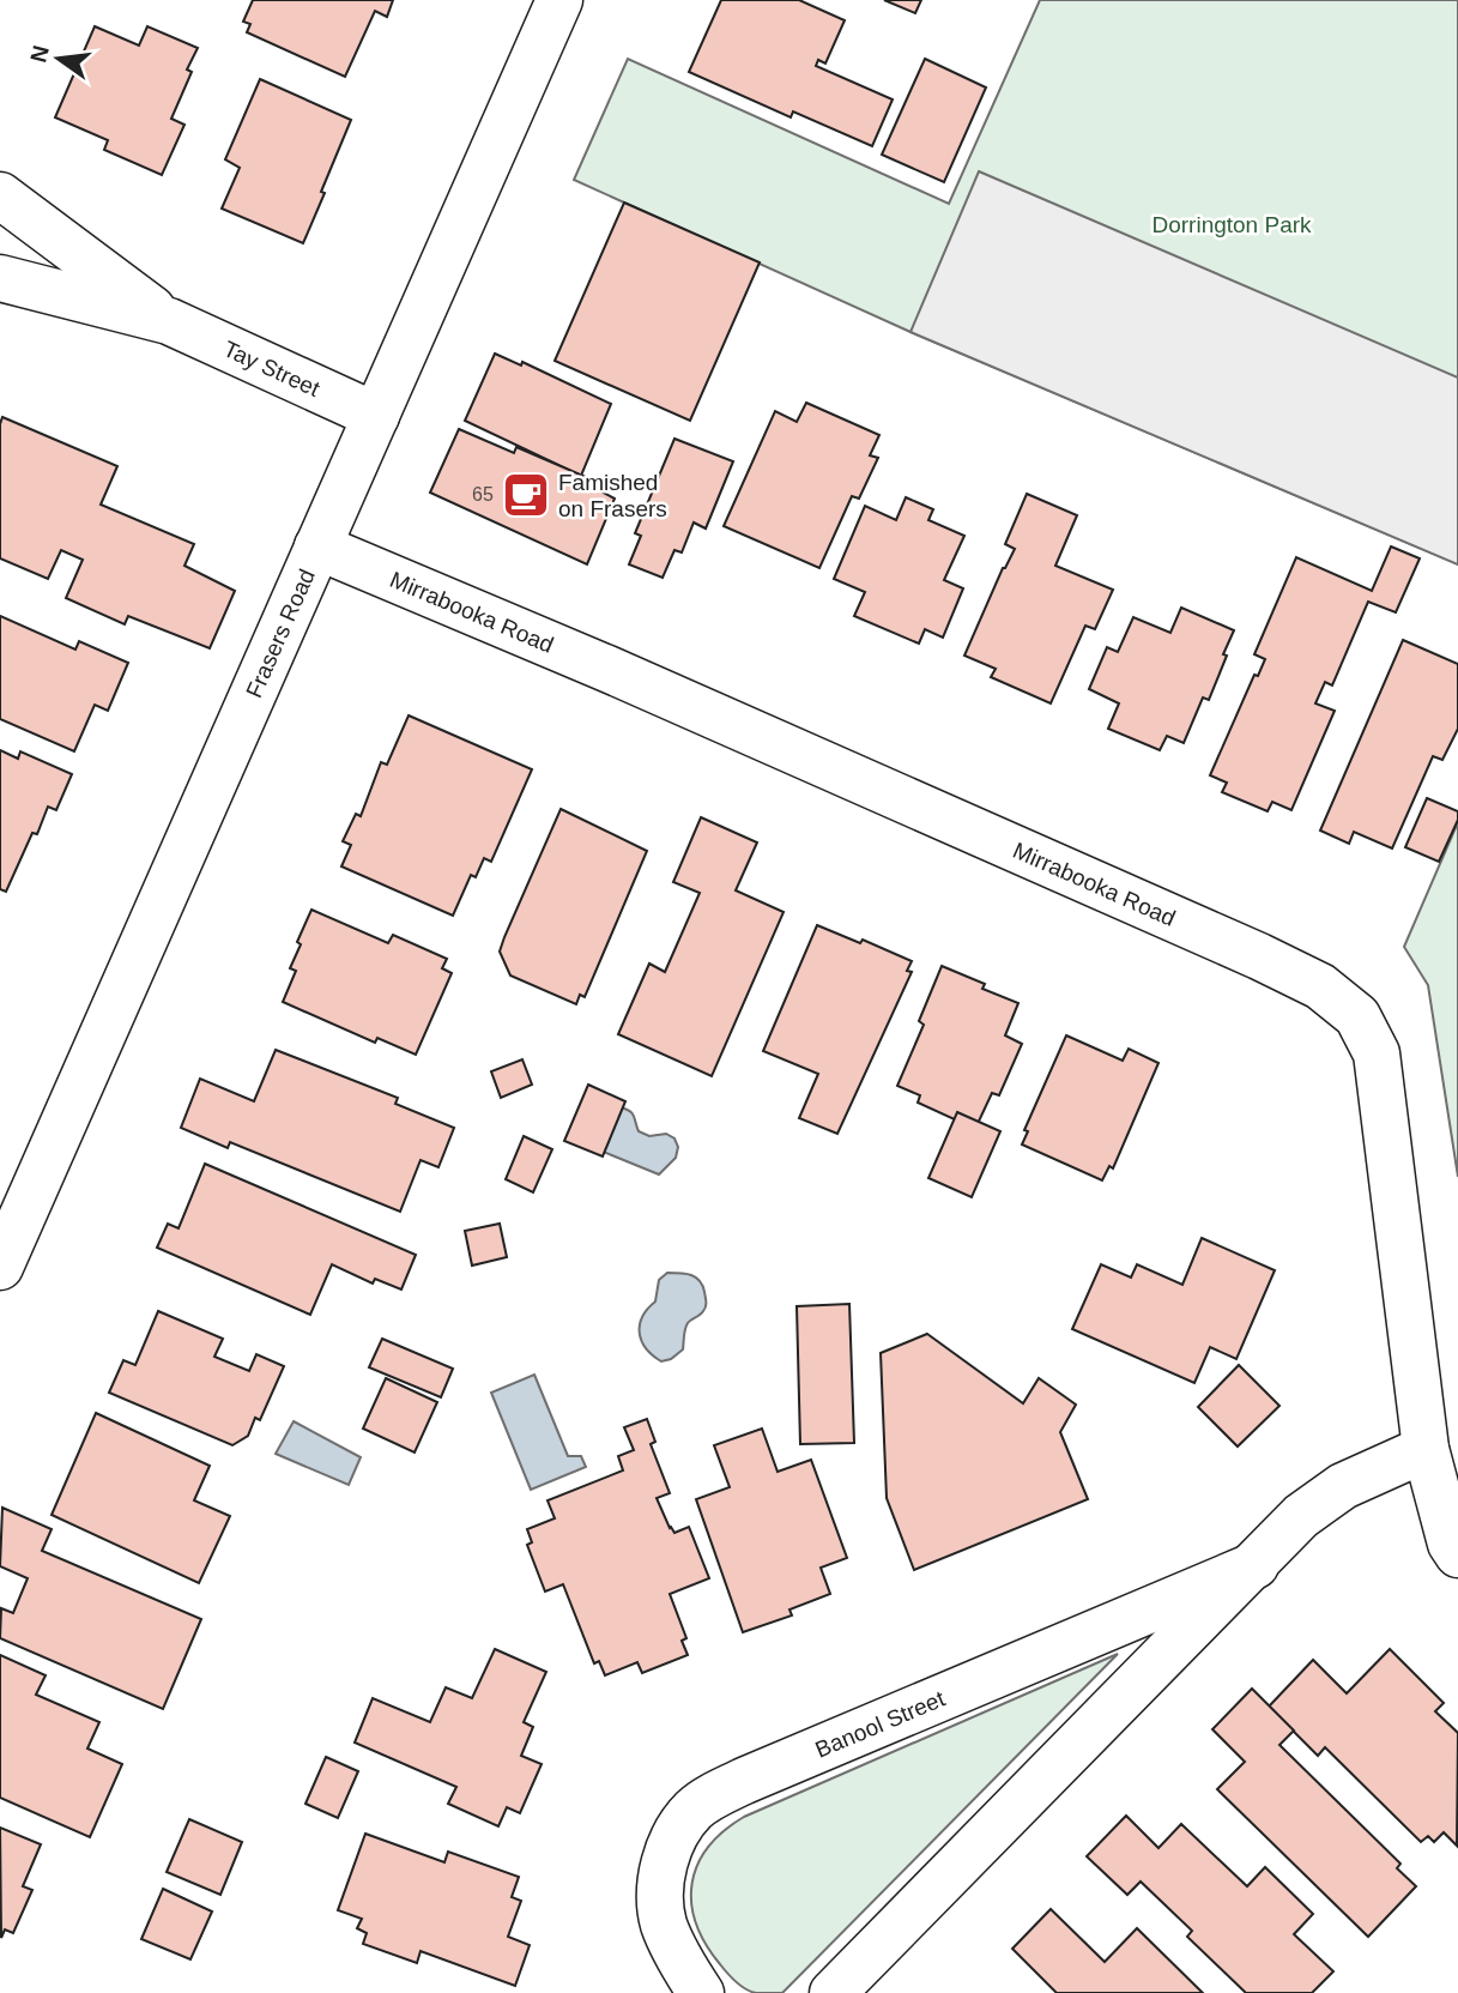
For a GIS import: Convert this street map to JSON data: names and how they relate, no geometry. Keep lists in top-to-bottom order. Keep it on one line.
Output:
{"streets":{"street":["Tay Street","Mirrabooka Road","Frasers Road","Banool Street"]},"crossings":[["Tay Street","Frasers Road"],["Mirrabooka Road","Frasers Road"],["Mirrabooka Road","Banool Street"]],"parks":["Dorrington Park"],"places":{"cafe":["Famished on Frasers"]},"house_numbers":["65"],"north":"left"}
